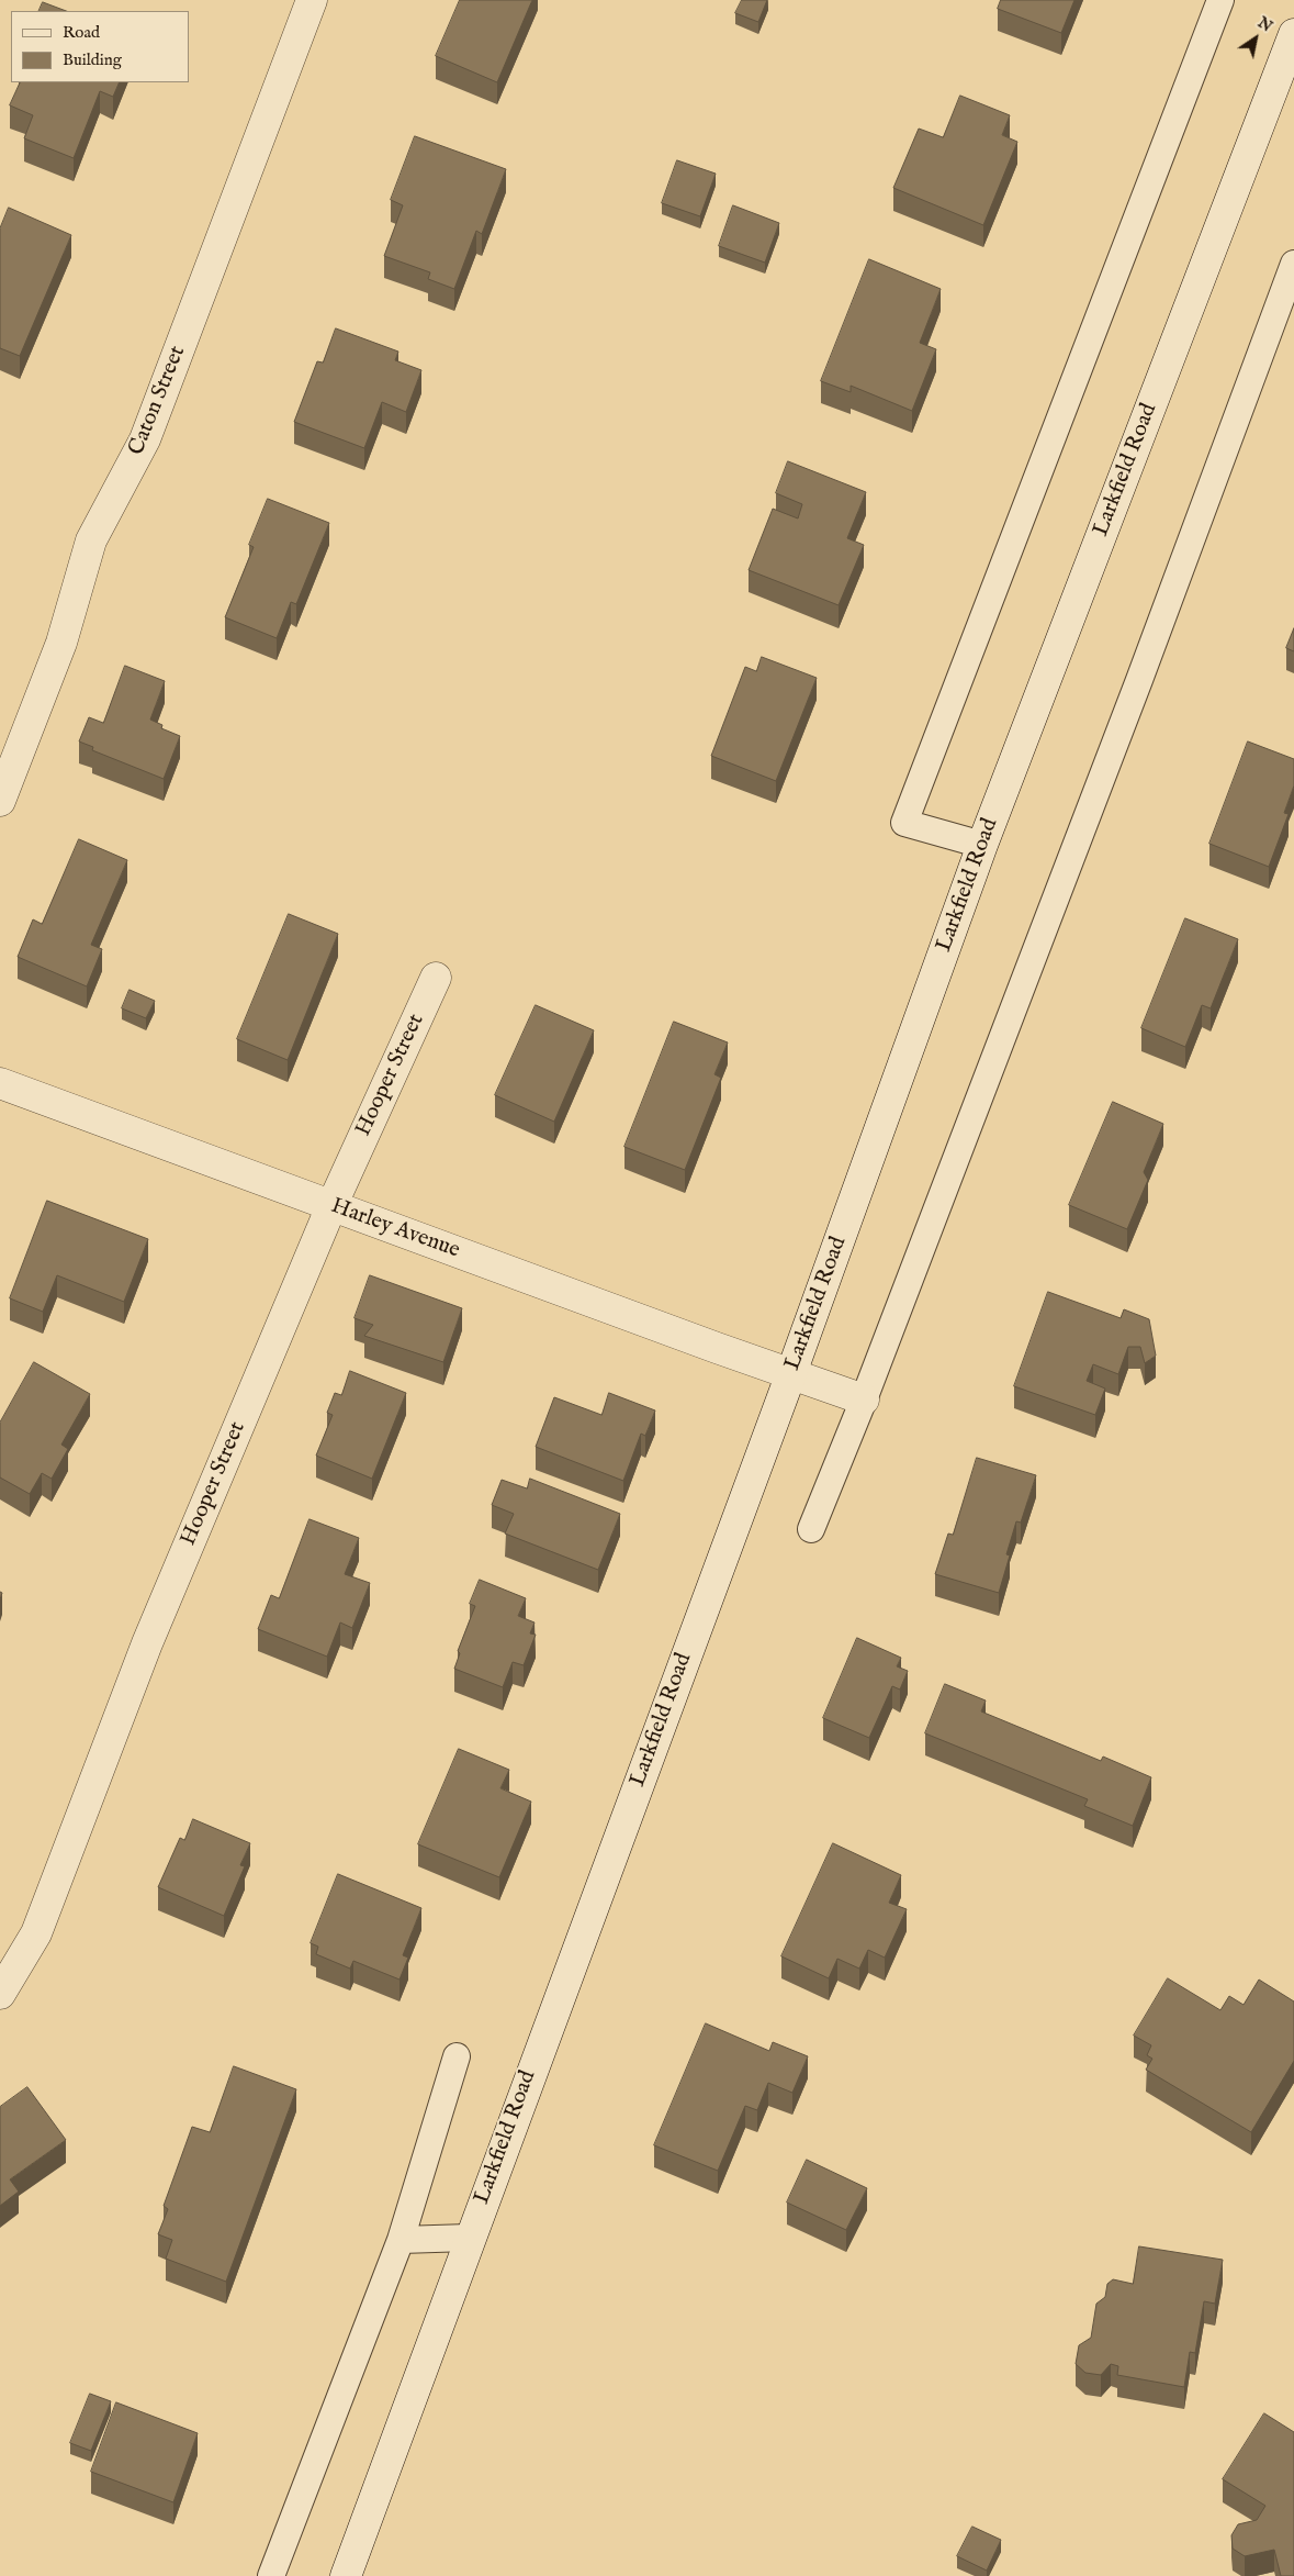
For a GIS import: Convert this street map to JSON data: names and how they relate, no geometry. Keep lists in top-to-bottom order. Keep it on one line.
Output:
{"streets":{"street":["Caton Street","Larkfield Road","Hooper Street","Harley Avenue"]},"crossings":[["Larkfield Road","Harley Avenue"],["Hooper Street","Harley Avenue"]],"legend":["Road","Building"],"north":"top right"}
